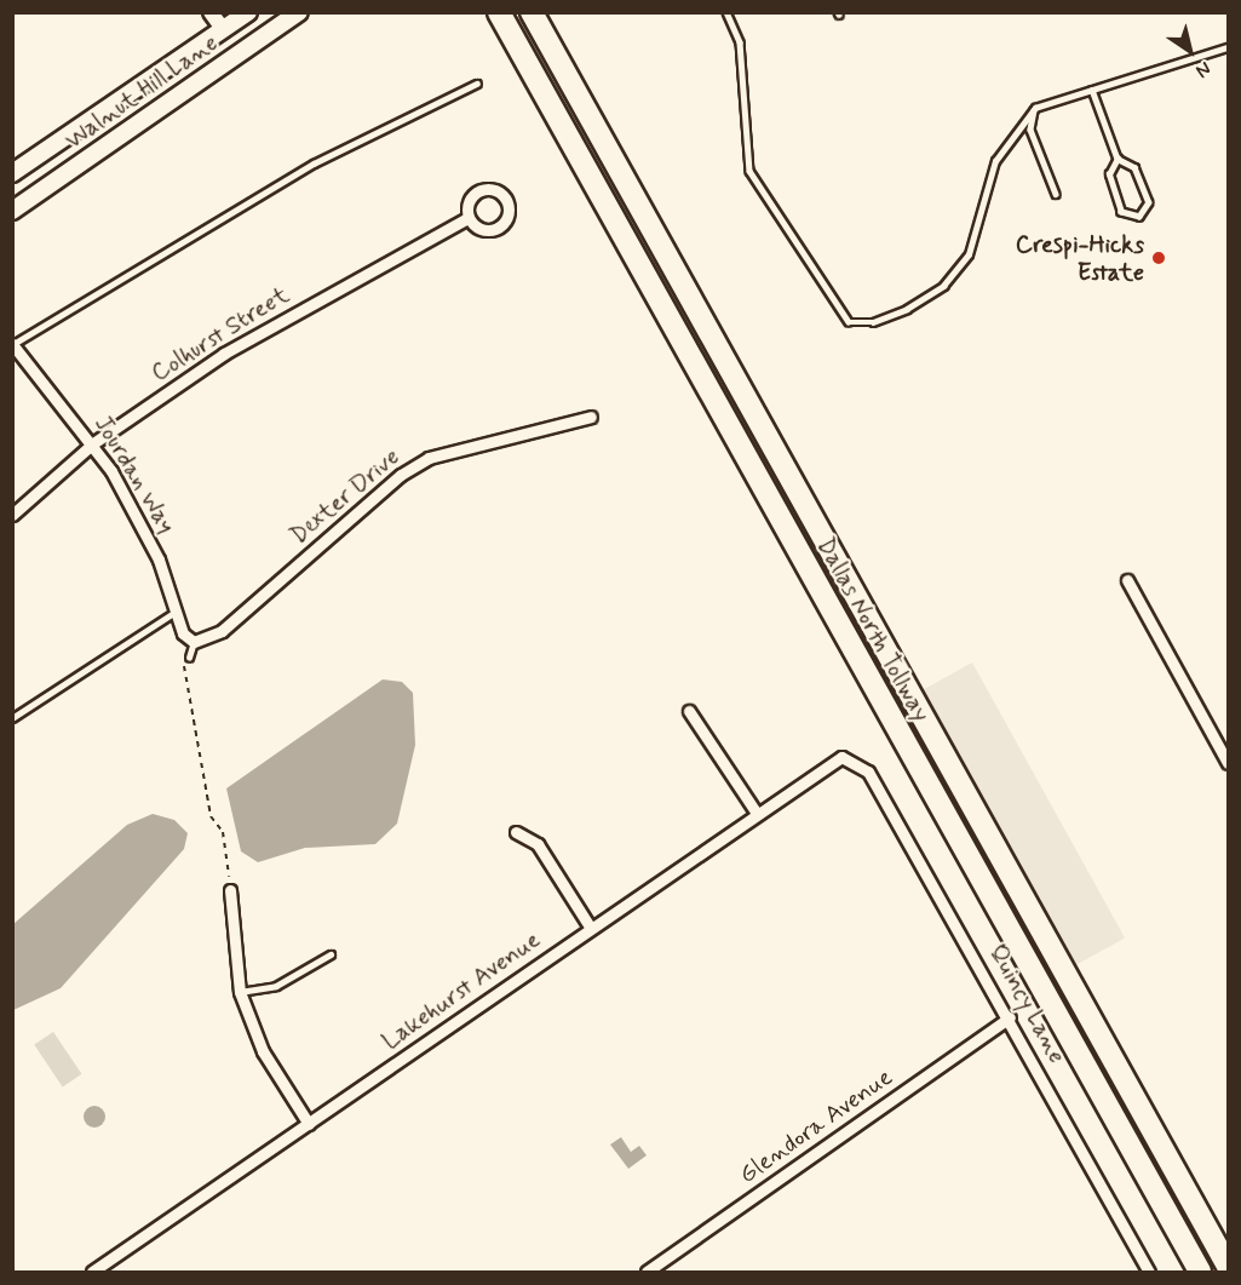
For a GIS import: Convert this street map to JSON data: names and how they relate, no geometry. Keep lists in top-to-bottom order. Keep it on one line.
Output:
{"streets":{"highway":["Dallas North Tollway"],"main road":["Walnut Hill Lane"],"street":["Colhurst Street","Jourdan Way","Dexter Drive","Lakehurst Avenue","Quincy Lane","Glendora Avenue"]},"crossings":[["Colhurst Street","Jourdan Way"],["Jourdan Way","Dexter Drive"],["Lakehurst Avenue","Quincy Lane"],["Quincy Lane","Glendora Avenue"]],"places":["Crespi-Hicks Estate"],"north":"bottom right"}
